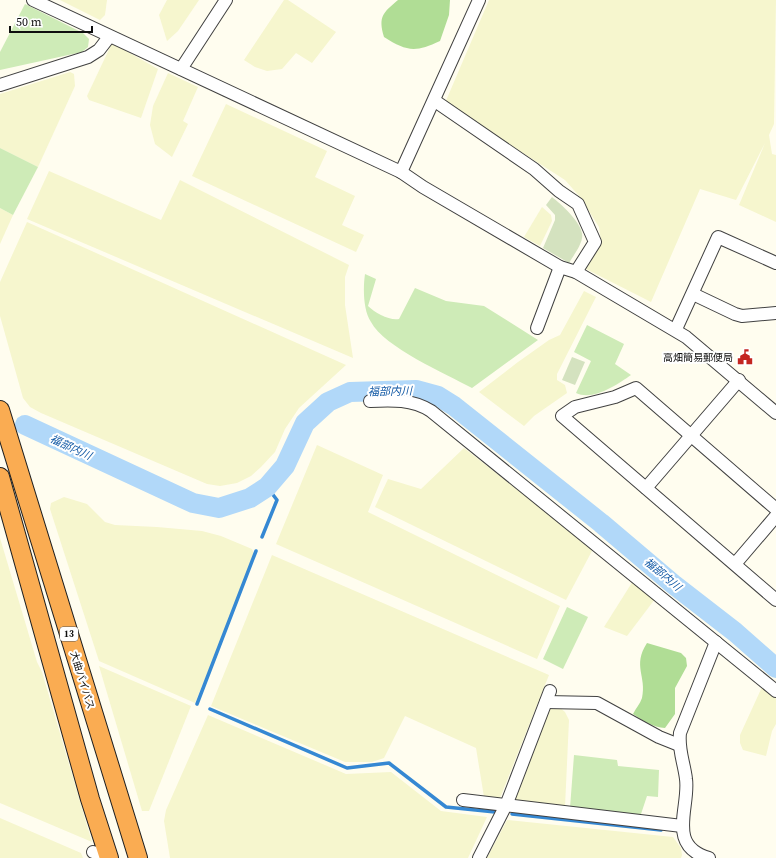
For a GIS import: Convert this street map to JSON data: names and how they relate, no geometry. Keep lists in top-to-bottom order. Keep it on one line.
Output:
{"streets":{"highway":["13","大曲バイパス"]},"water":["福部内川"],"places":{"public building":["高畑簡易郵便局"]},"scale_bar":"50 m"}
